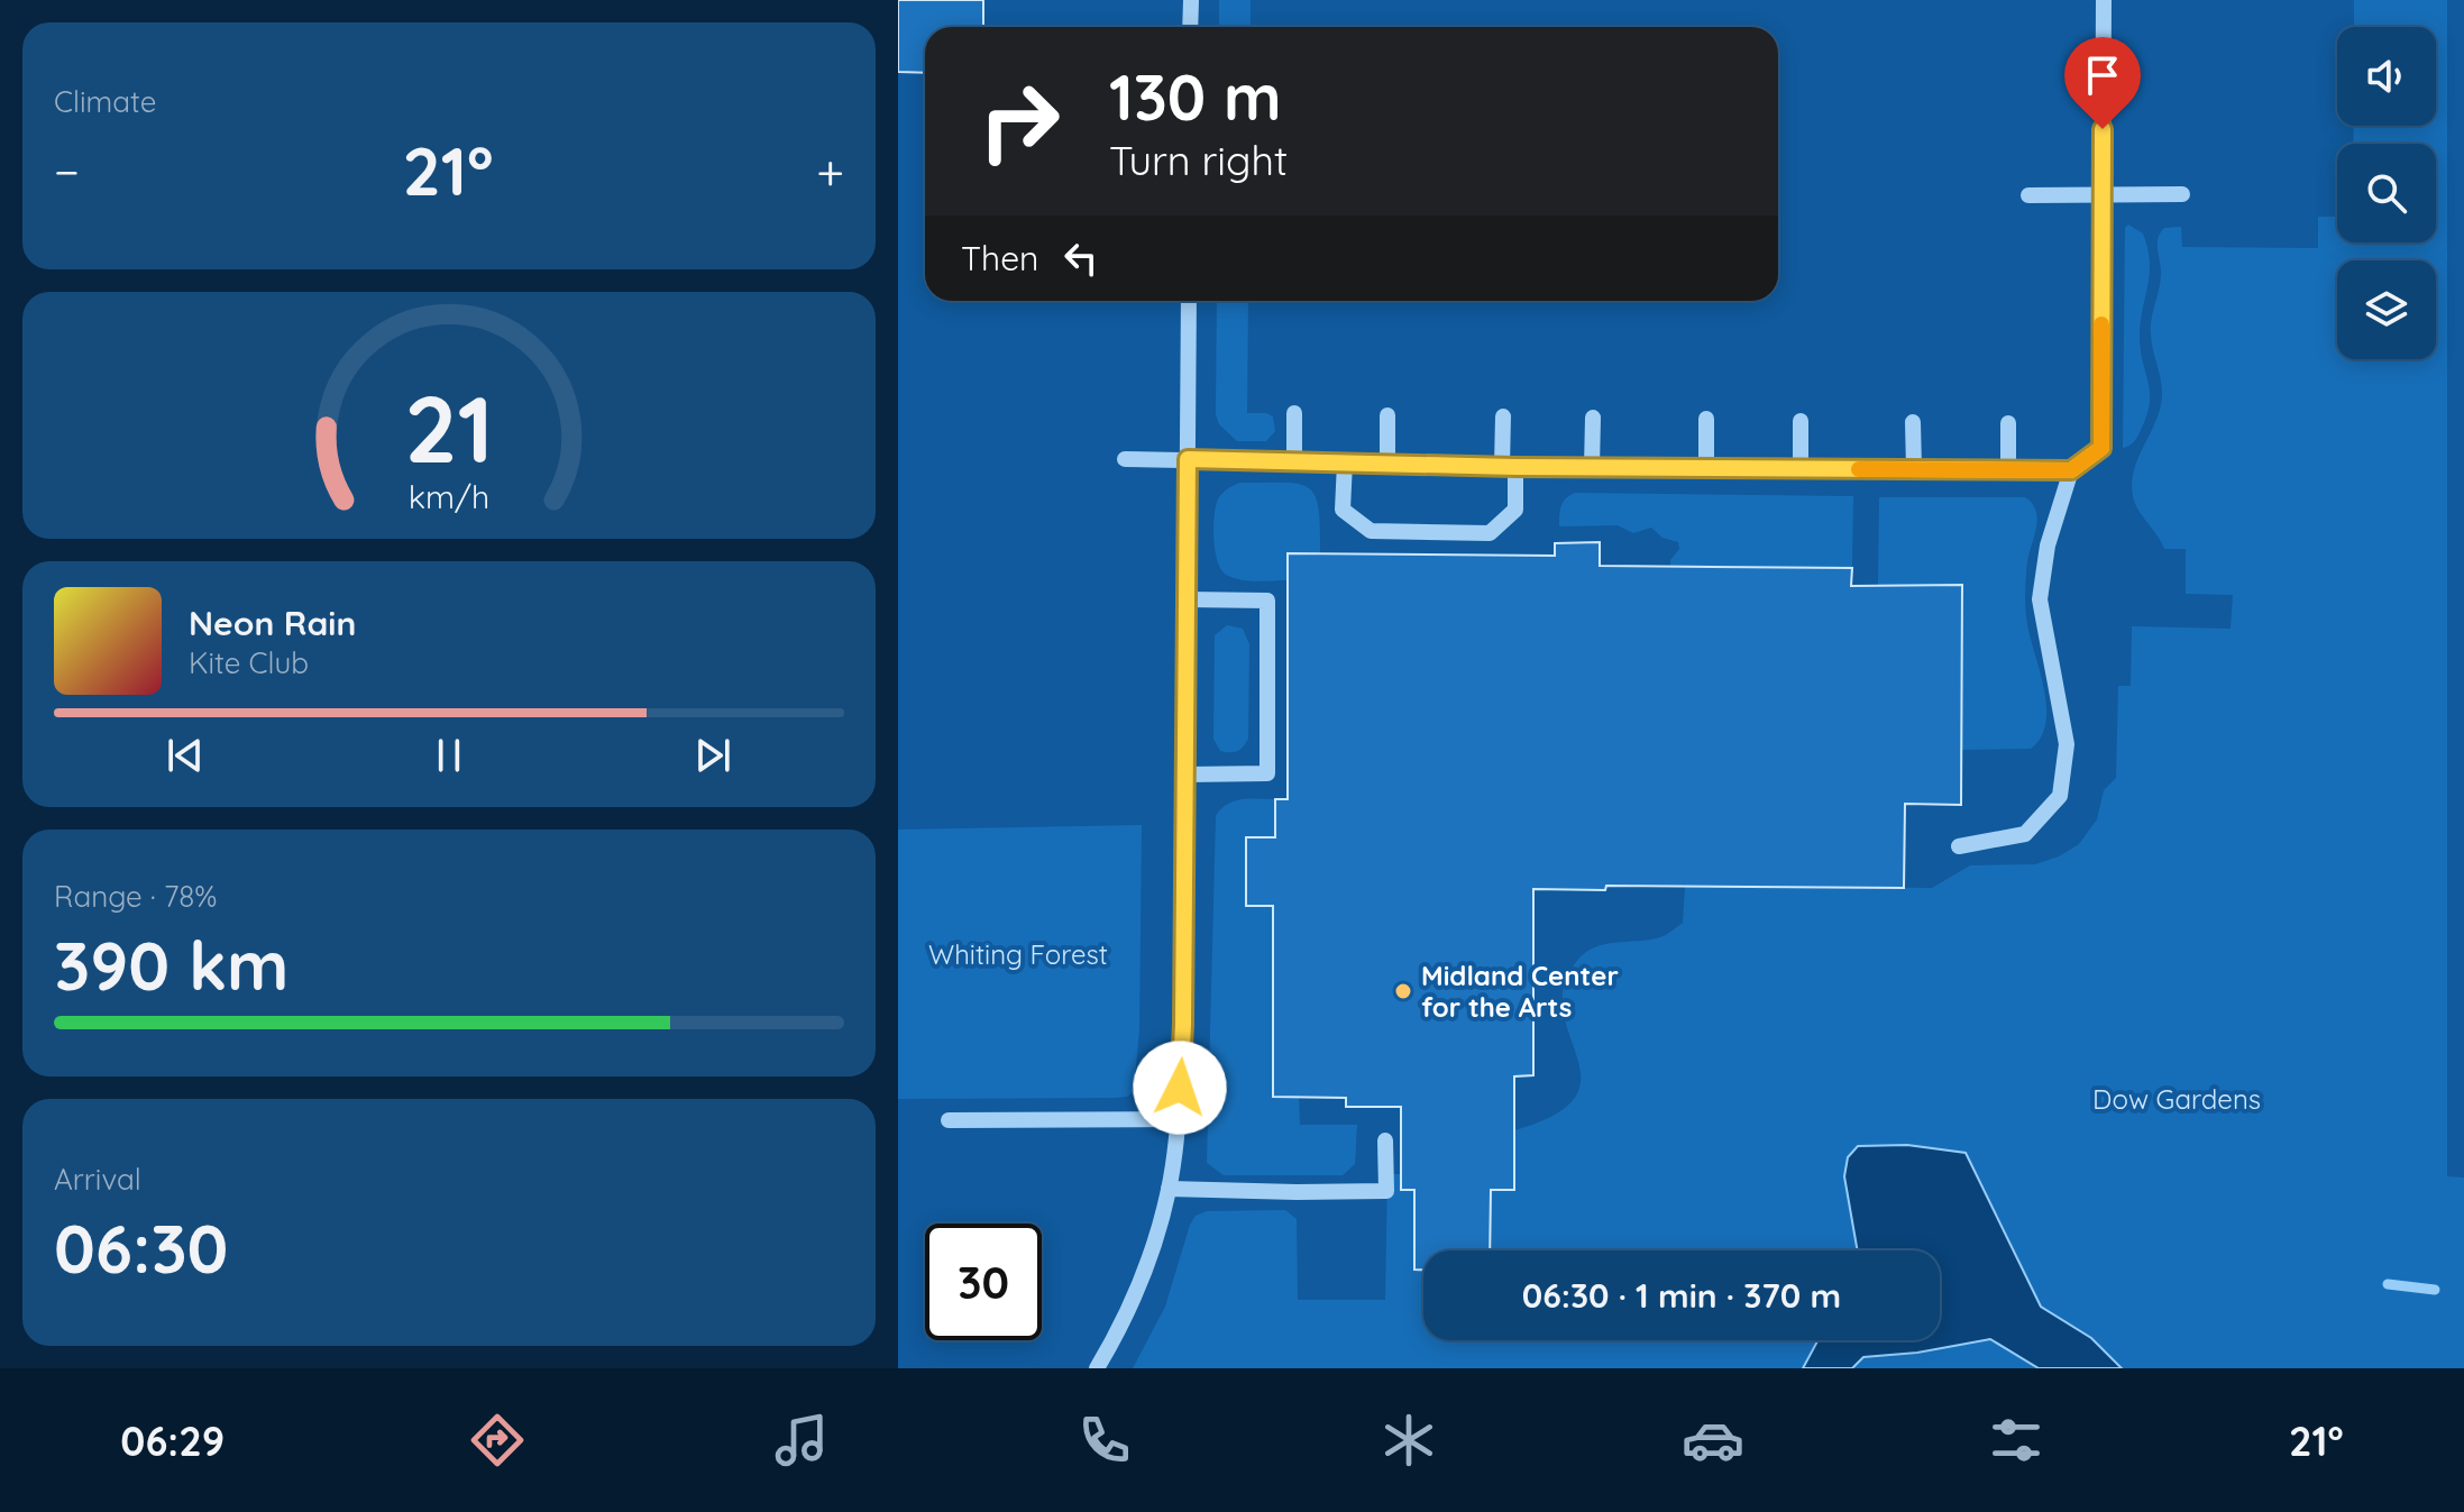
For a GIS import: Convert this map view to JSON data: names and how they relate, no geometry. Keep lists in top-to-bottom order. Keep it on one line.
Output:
{"parks":["Whiting Forest","Dow Gardens"],"places":["Midland Center for the Arts"],"page":{"tile":["Climate",["Range · 78%","390 km"],["Arrival","06:30"]],"turn":["130 m","Turn right"],"heat":["−","21°","+"],"then":"Then","song":["Neon Rain","Kite Club"],"limit":"30","trip":"06:30 · 1 min · 370 m","tabs":["06:29","21°"],"gauge":["21","km/h"]}}
